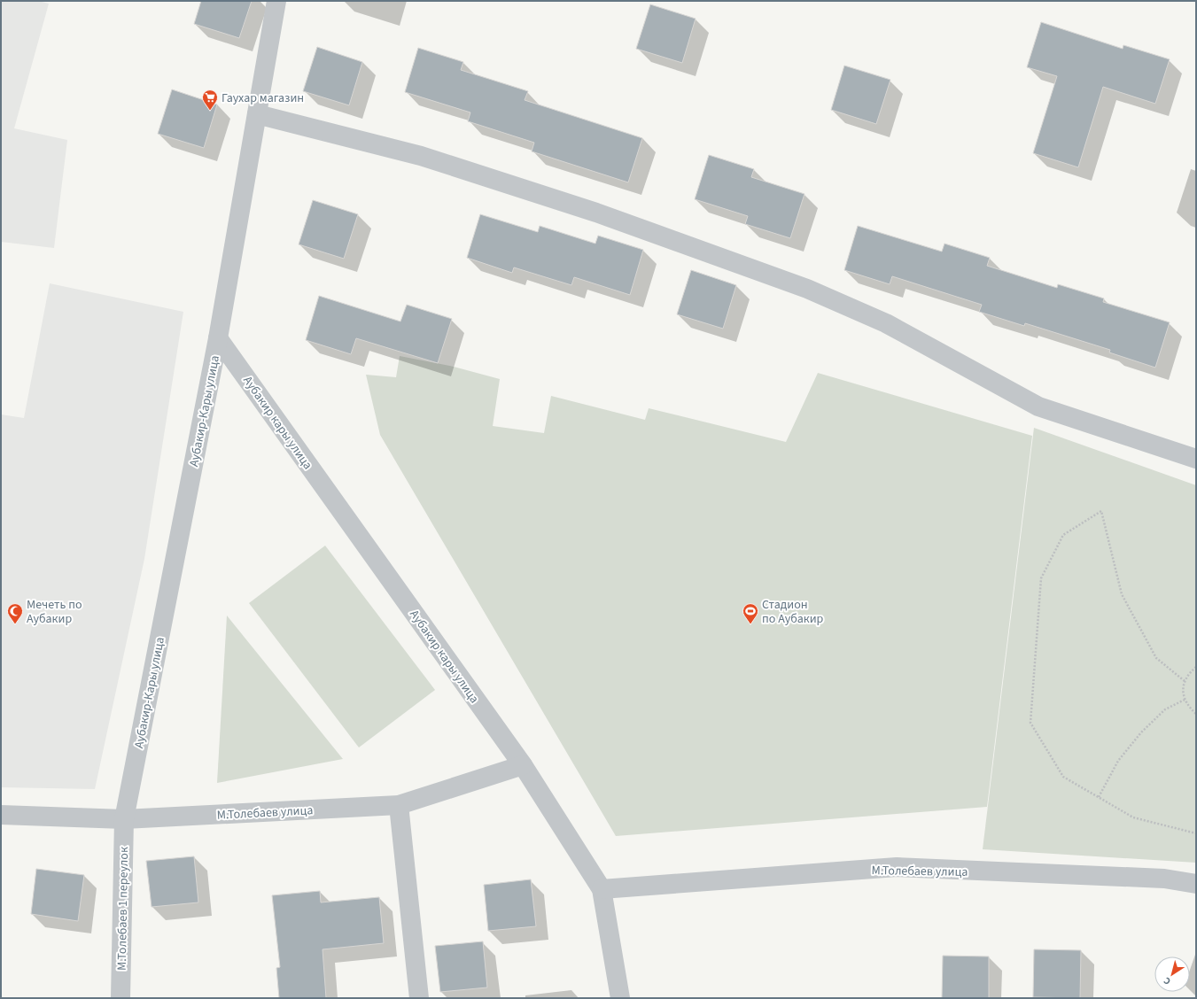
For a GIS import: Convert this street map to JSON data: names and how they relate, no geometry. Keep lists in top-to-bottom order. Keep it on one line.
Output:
{"streets":{"street":["Аубакир-Кары улица","Аубакир кары улица","М.Толебаев улица","М.Толебаев 1 переулок"]},"crossings":[["Аубакир-Кары улица","Аубакир кары улица"],["Аубакир-Кары улица","М.Толебаев улица"],["Аубакир-Кары улица","М.Толебаев 1 переулок"],["Аубакир кары улица","М.Толебаев улица"],["М.Толебаев улица","М.Толебаев 1 переулок"]],"places":{"supermarket":["Гаухар магазин"],"mosque":["Мечеть по Аубакир"],"sports":["Стадион по Аубакир"]},"north":"bottom left"}
